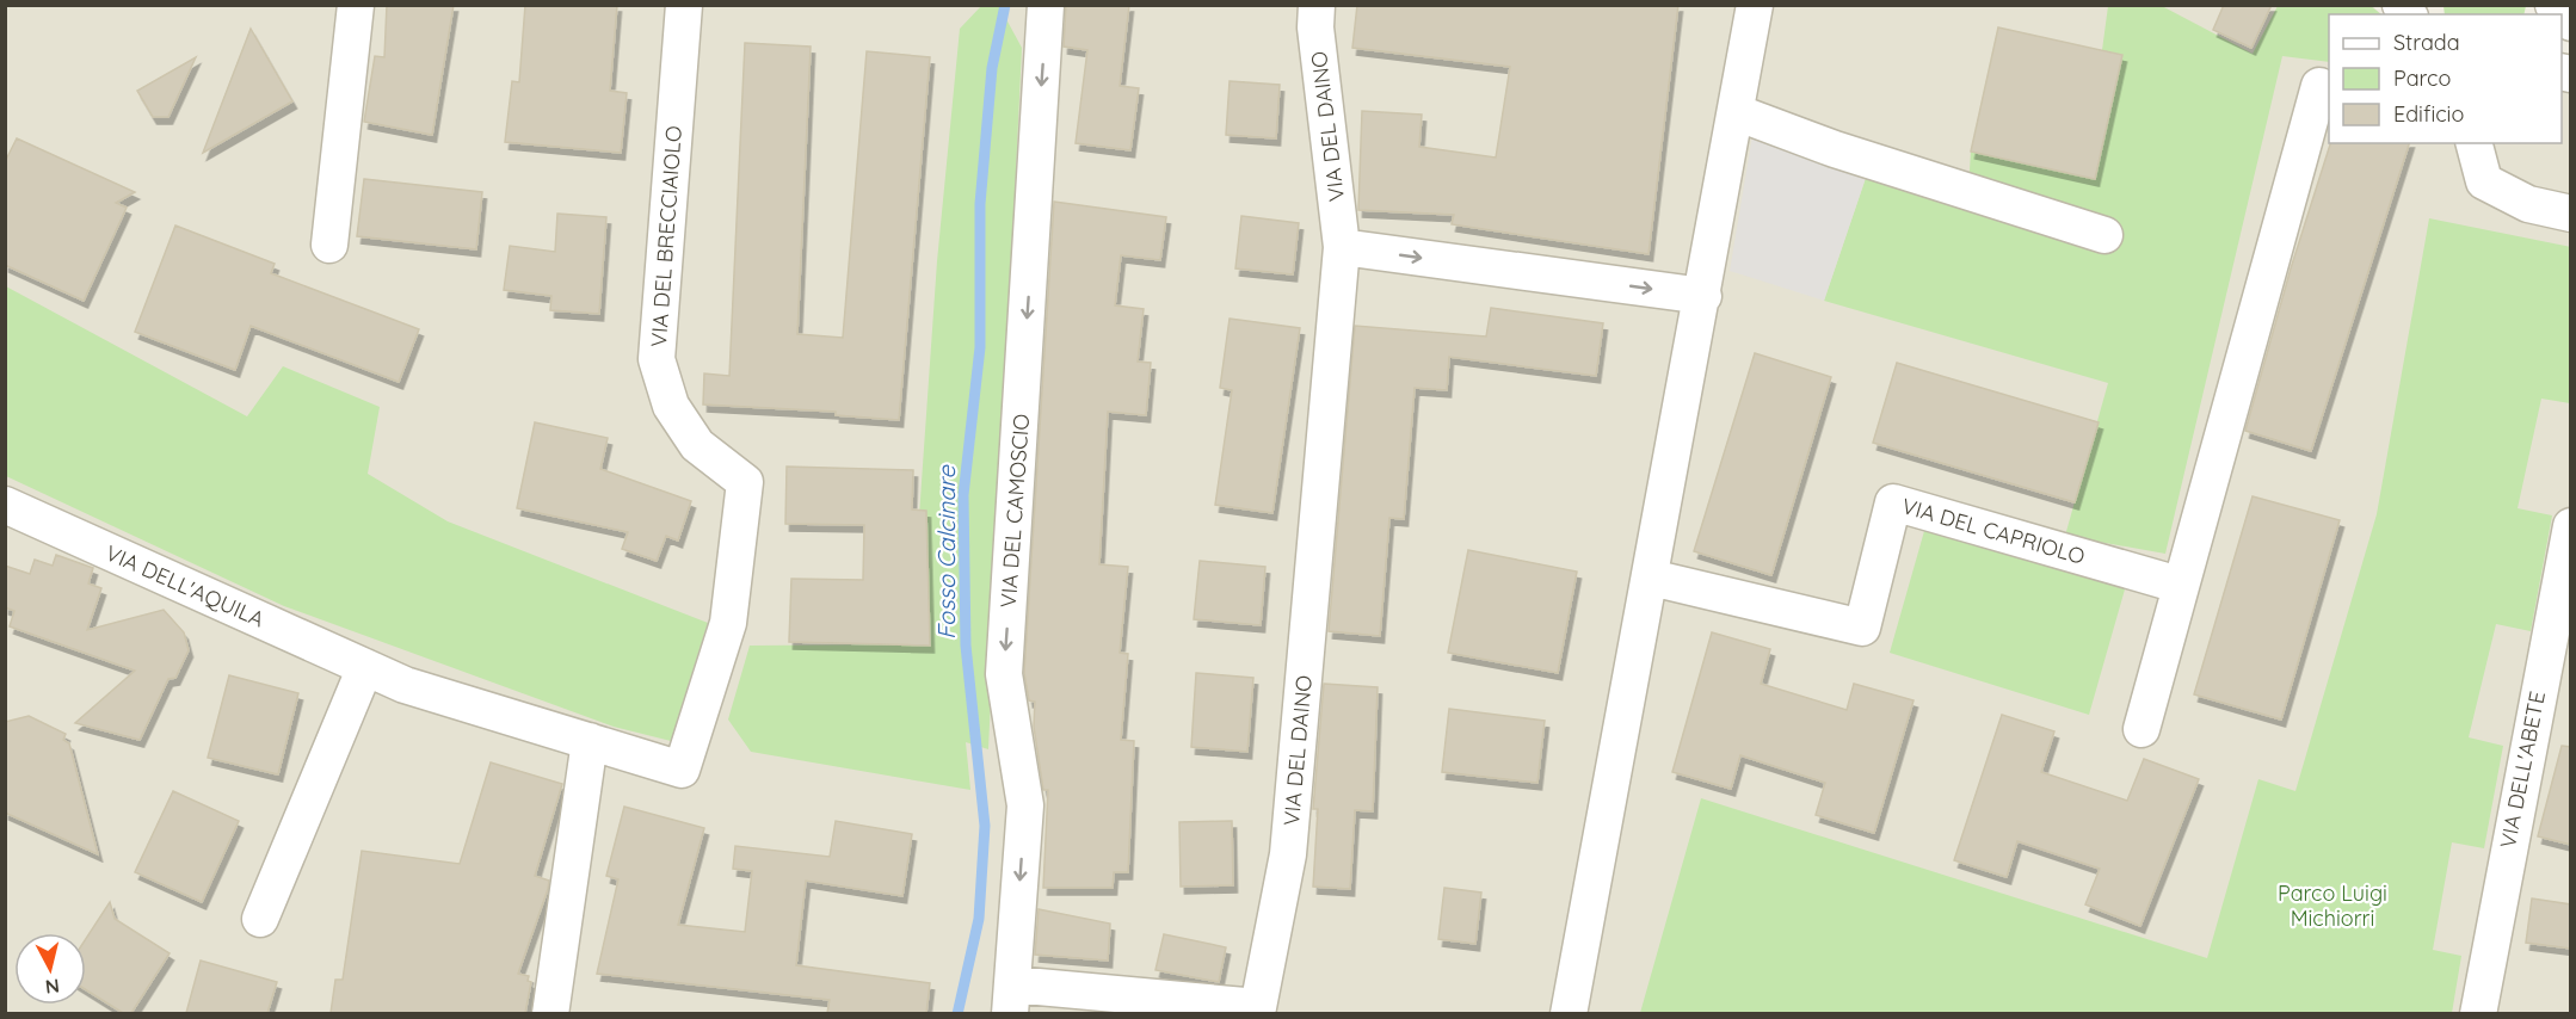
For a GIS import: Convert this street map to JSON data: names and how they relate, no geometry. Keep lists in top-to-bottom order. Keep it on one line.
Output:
{"streets":{"street":["VIA DEL DAINO","VIA DEL BRECCIAIOLO","VIA DEL CAMOSCIO","VIA DEL CAPRIOLO","VIA DELL'AQUILA","VIA DELL'ABETE"]},"crossings":[["VIA DEL DAINO","VIA DEL CAMOSCIO"],["VIA DEL BRECCIAIOLO","VIA DELL'AQUILA"]],"one_way":["VIA DEL CAMOSCIO"],"water":["Fosso Calcinare"],"parks":["Parco Luigi Michiorri"],"legend":["Strada","Parco","Edificio"],"north":"bottom"}
